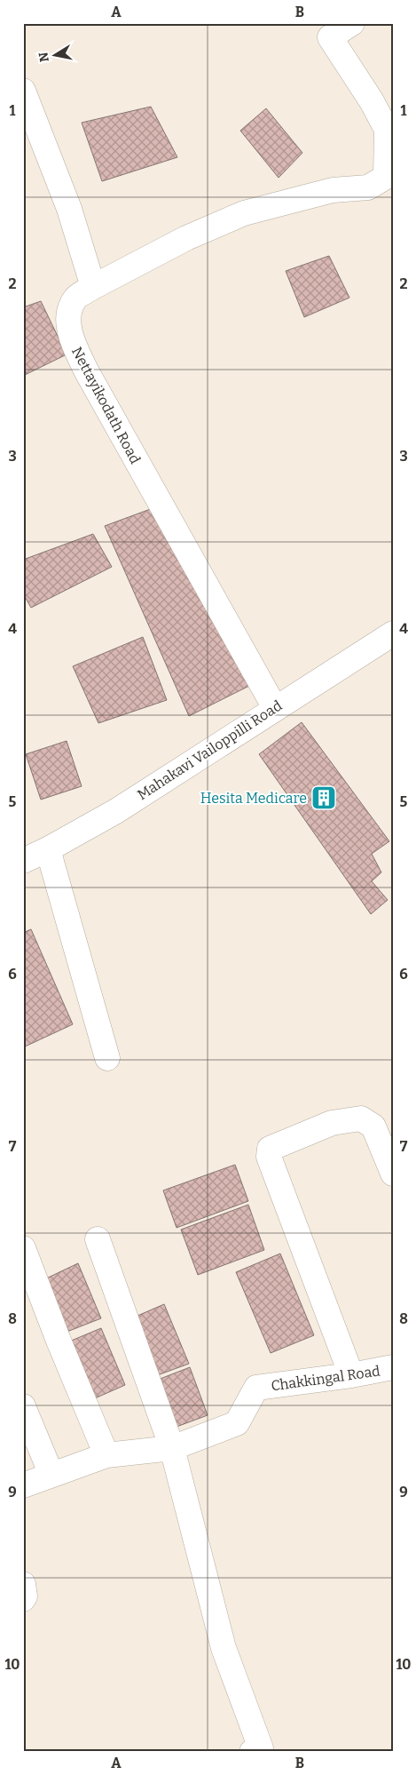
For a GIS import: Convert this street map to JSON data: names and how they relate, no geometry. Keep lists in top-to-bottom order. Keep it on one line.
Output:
{"streets":{"street":["Nettayikodath Road","Mahakavi Vailoppilli Road","Chakkingal Road"]},"crossings":[["Nettayikodath Road","Mahakavi Vailoppilli Road"]],"places":{"building":["Hesita Medicare"]},"north":"left","grid":{"columns":["A","B"],"rows":["1","2","3","4","5","6","7","8","9","10"]}}
